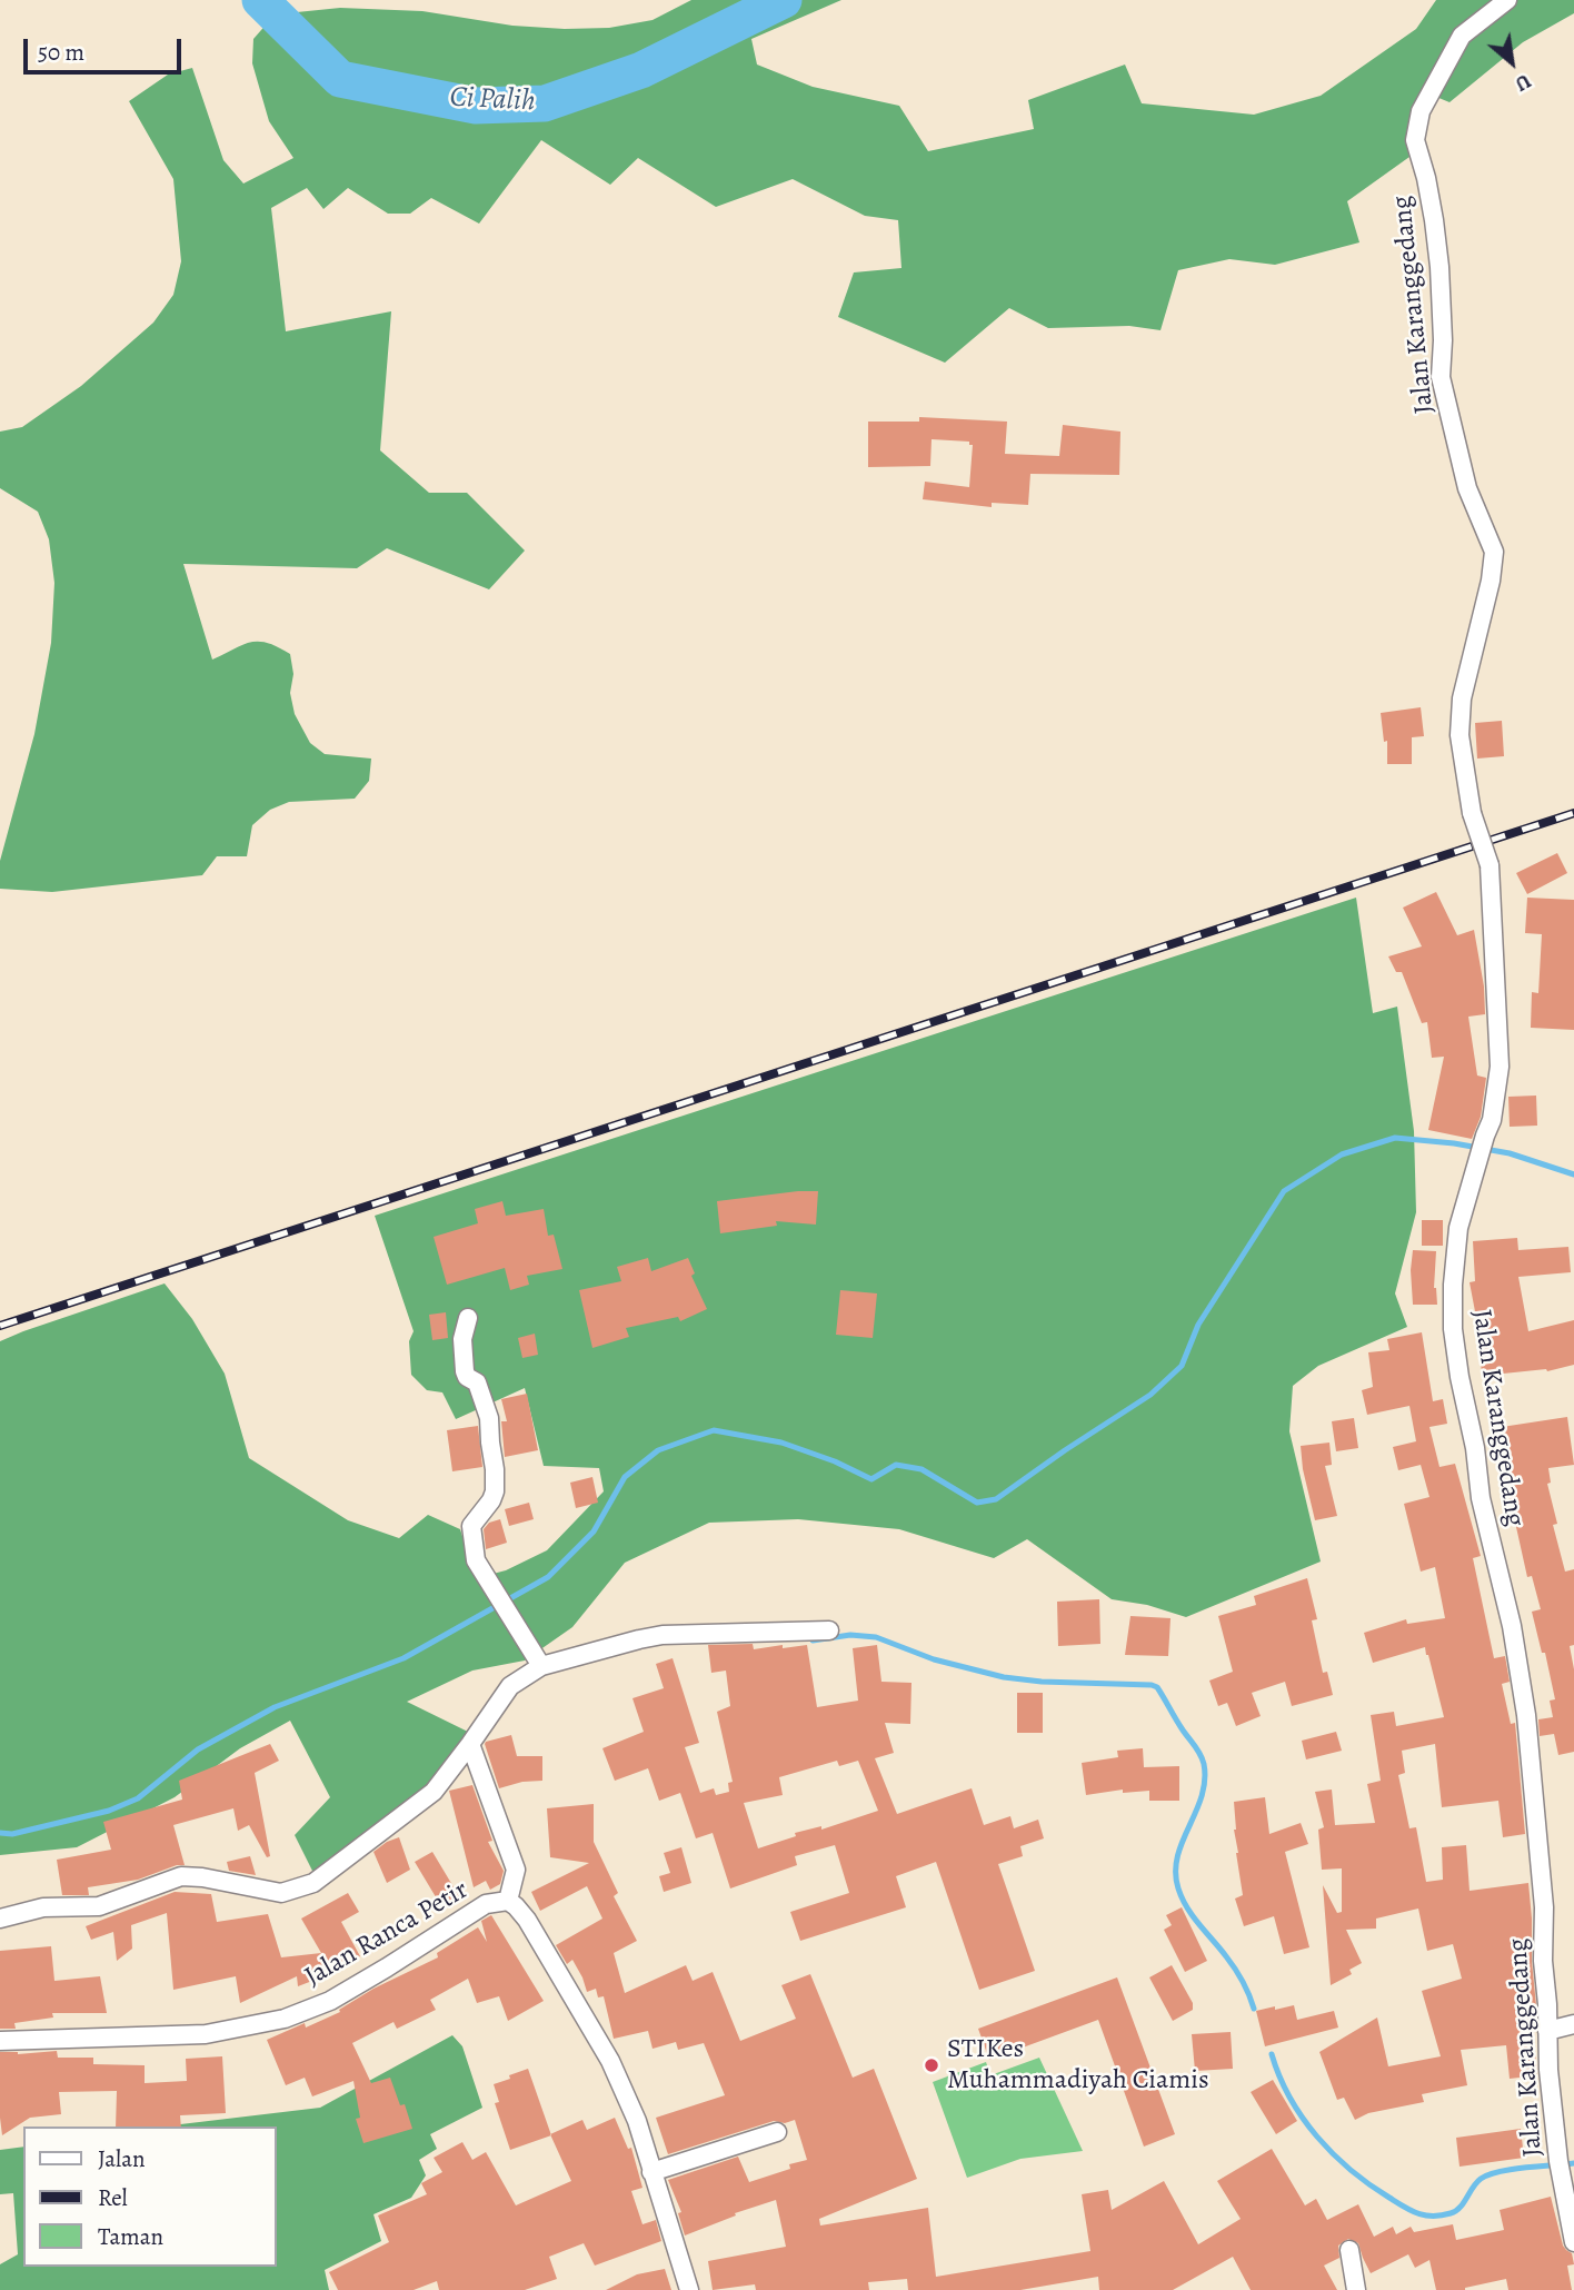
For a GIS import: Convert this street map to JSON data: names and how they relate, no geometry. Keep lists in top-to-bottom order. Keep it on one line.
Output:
{"streets":{"street":["Jalan Karanggedang","Jalan Ranca Petir"]},"water":["Ci Palih"],"places":["STIKes Muhammadiyah Ciamis"],"legend":["Jalan","Rel","Taman"],"scale_bar":"50 m","north":"bottom right"}
